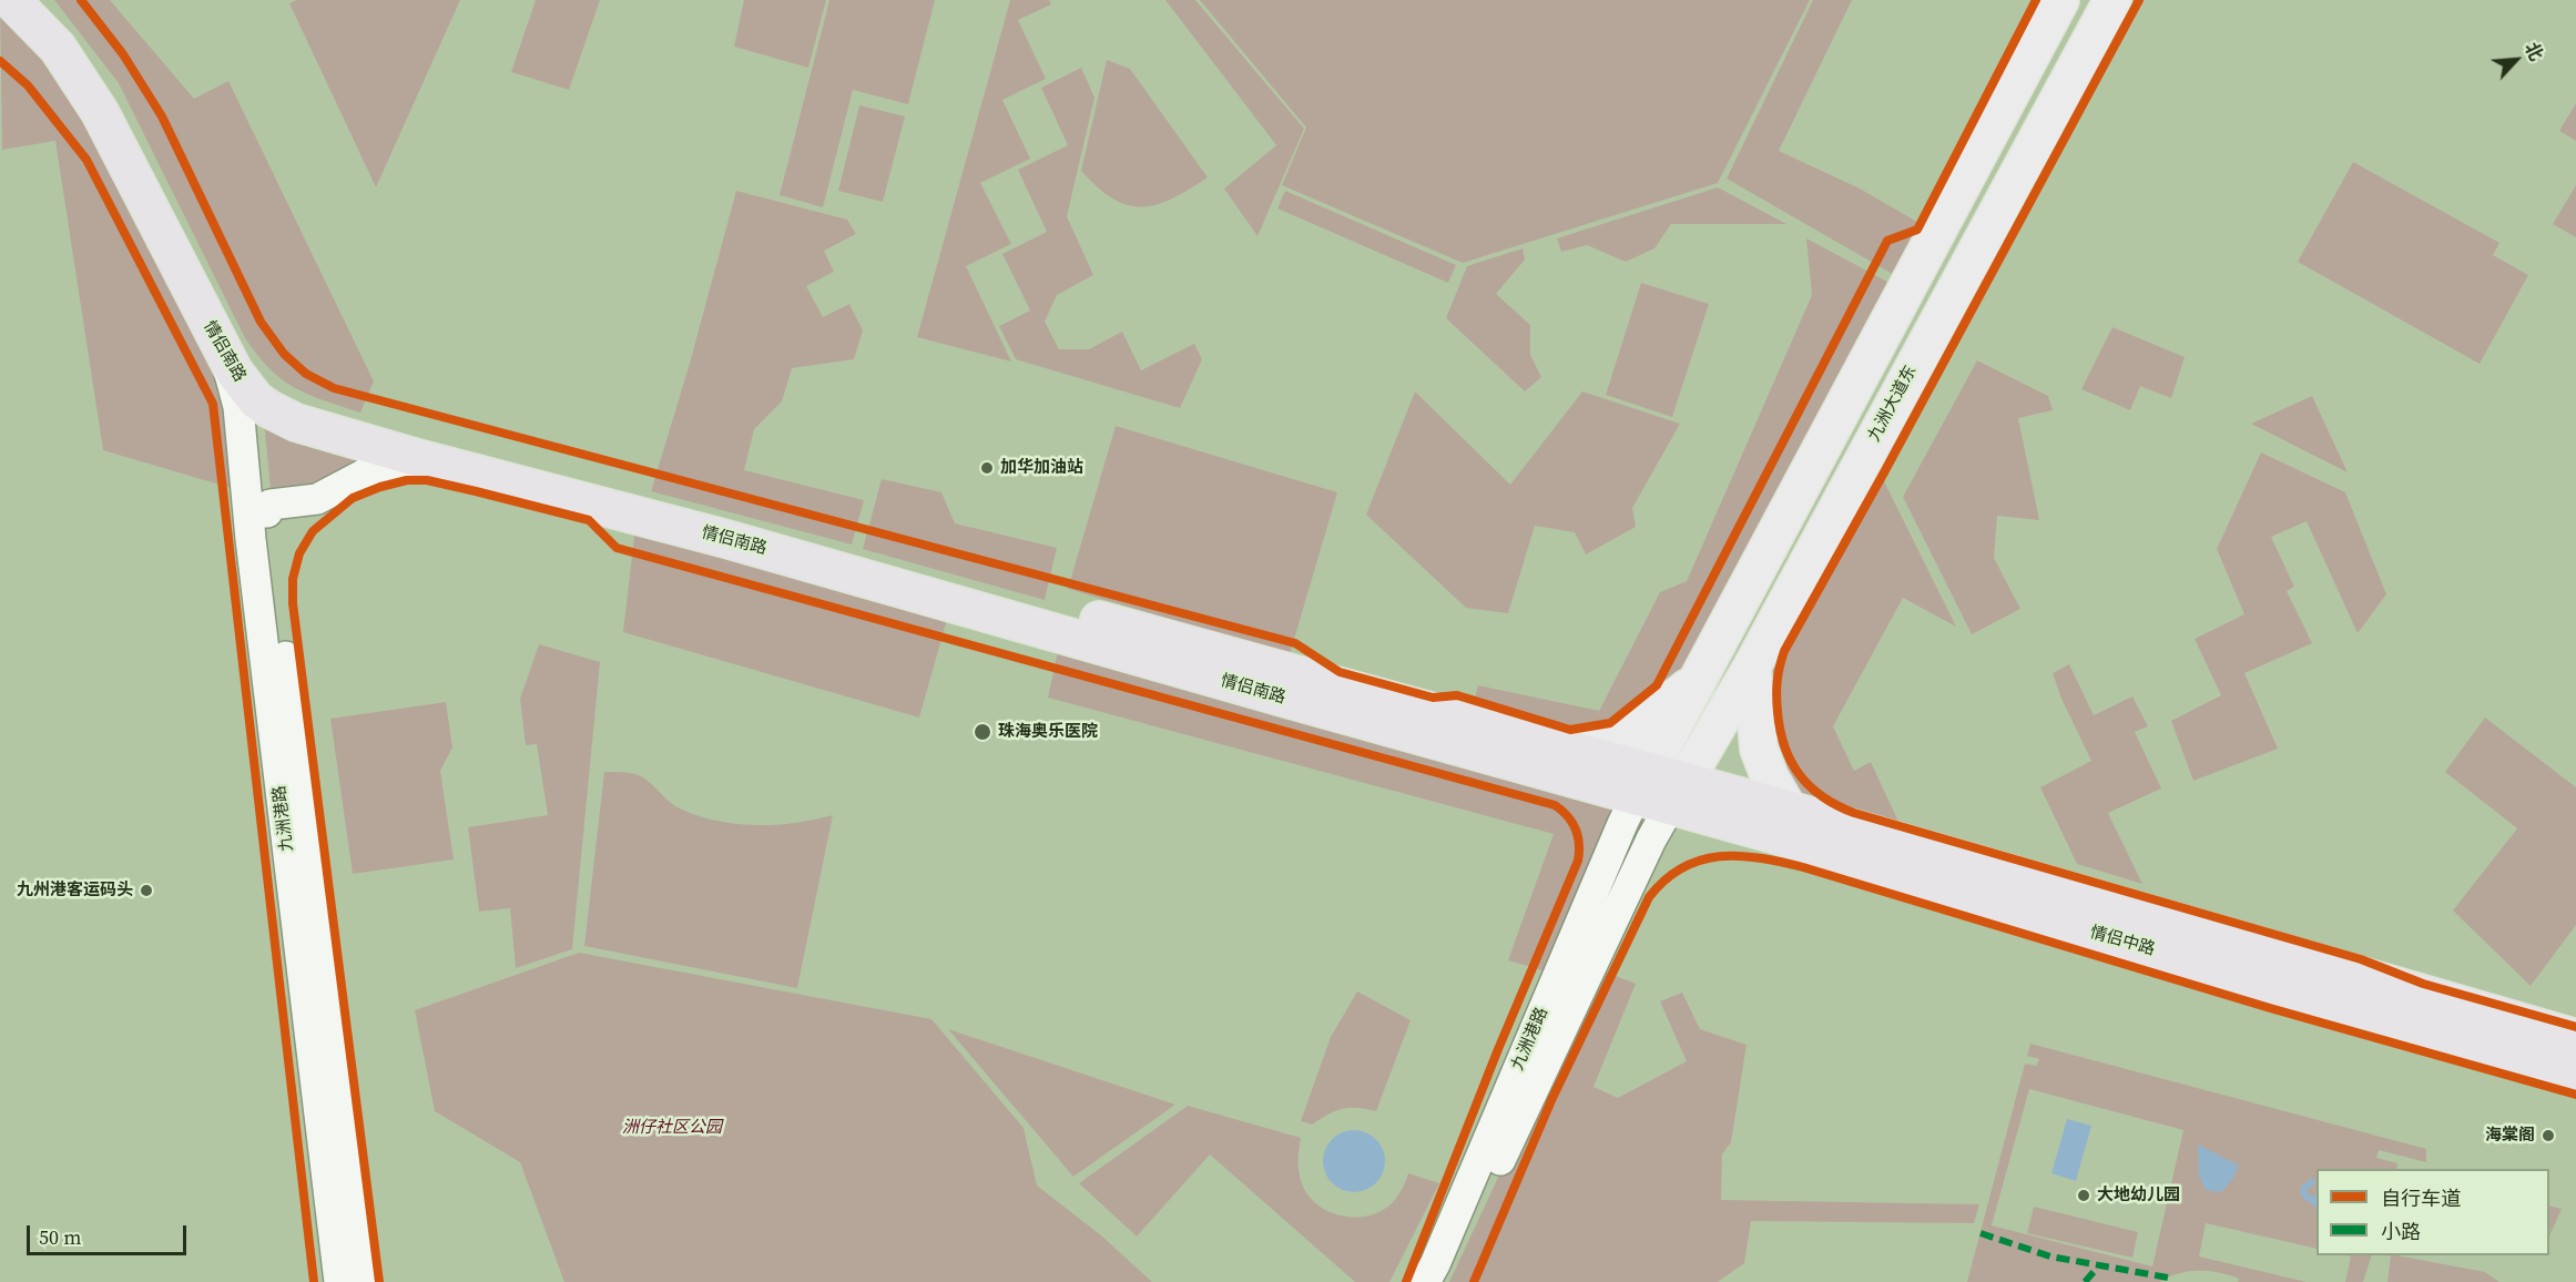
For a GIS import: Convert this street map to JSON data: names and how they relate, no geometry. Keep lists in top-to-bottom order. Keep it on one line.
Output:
{"streets":{"highway":["情侣南路","情侣中路"],"main road":["九洲大道东"],"street":["九洲港路"]},"crossings":[["情侣南路","九洲大道东"],["情侣南路","九洲港路"],["情侣南路","情侣中路"],["九洲大道东","九洲港路"],["九洲大道东","情侣中路"],["九洲港路","情侣中路"]],"parks":["洲仔社区公园"],"places":["加华加油站","珠海奥乐医院","九州港客运码头","海棠阁","大地幼儿园"],"legend":["自行车道","小路"],"scale_bar":"50 m","north":"top right"}
